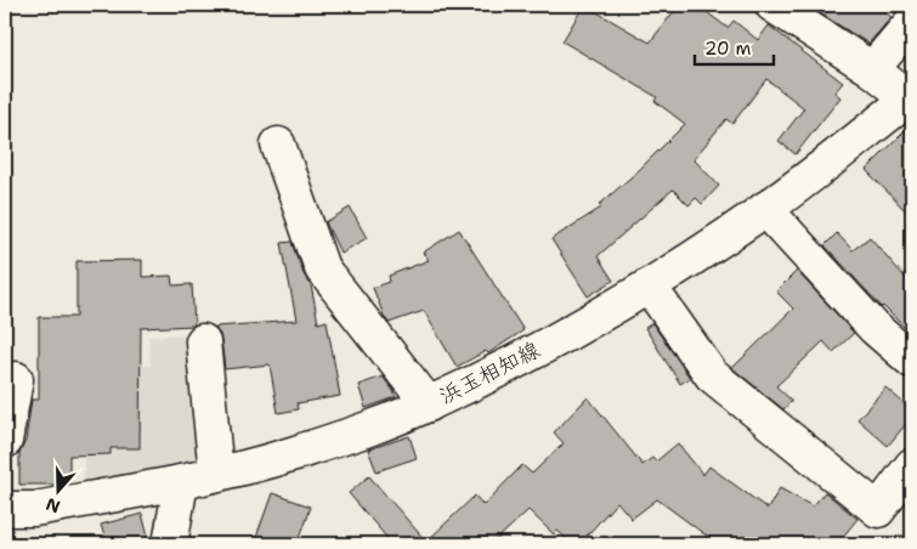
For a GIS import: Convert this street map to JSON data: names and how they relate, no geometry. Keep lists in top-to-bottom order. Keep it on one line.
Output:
{"streets":{"main road":["浜玉相知線"]},"scale_bar":"20 m","north":"bottom"}
